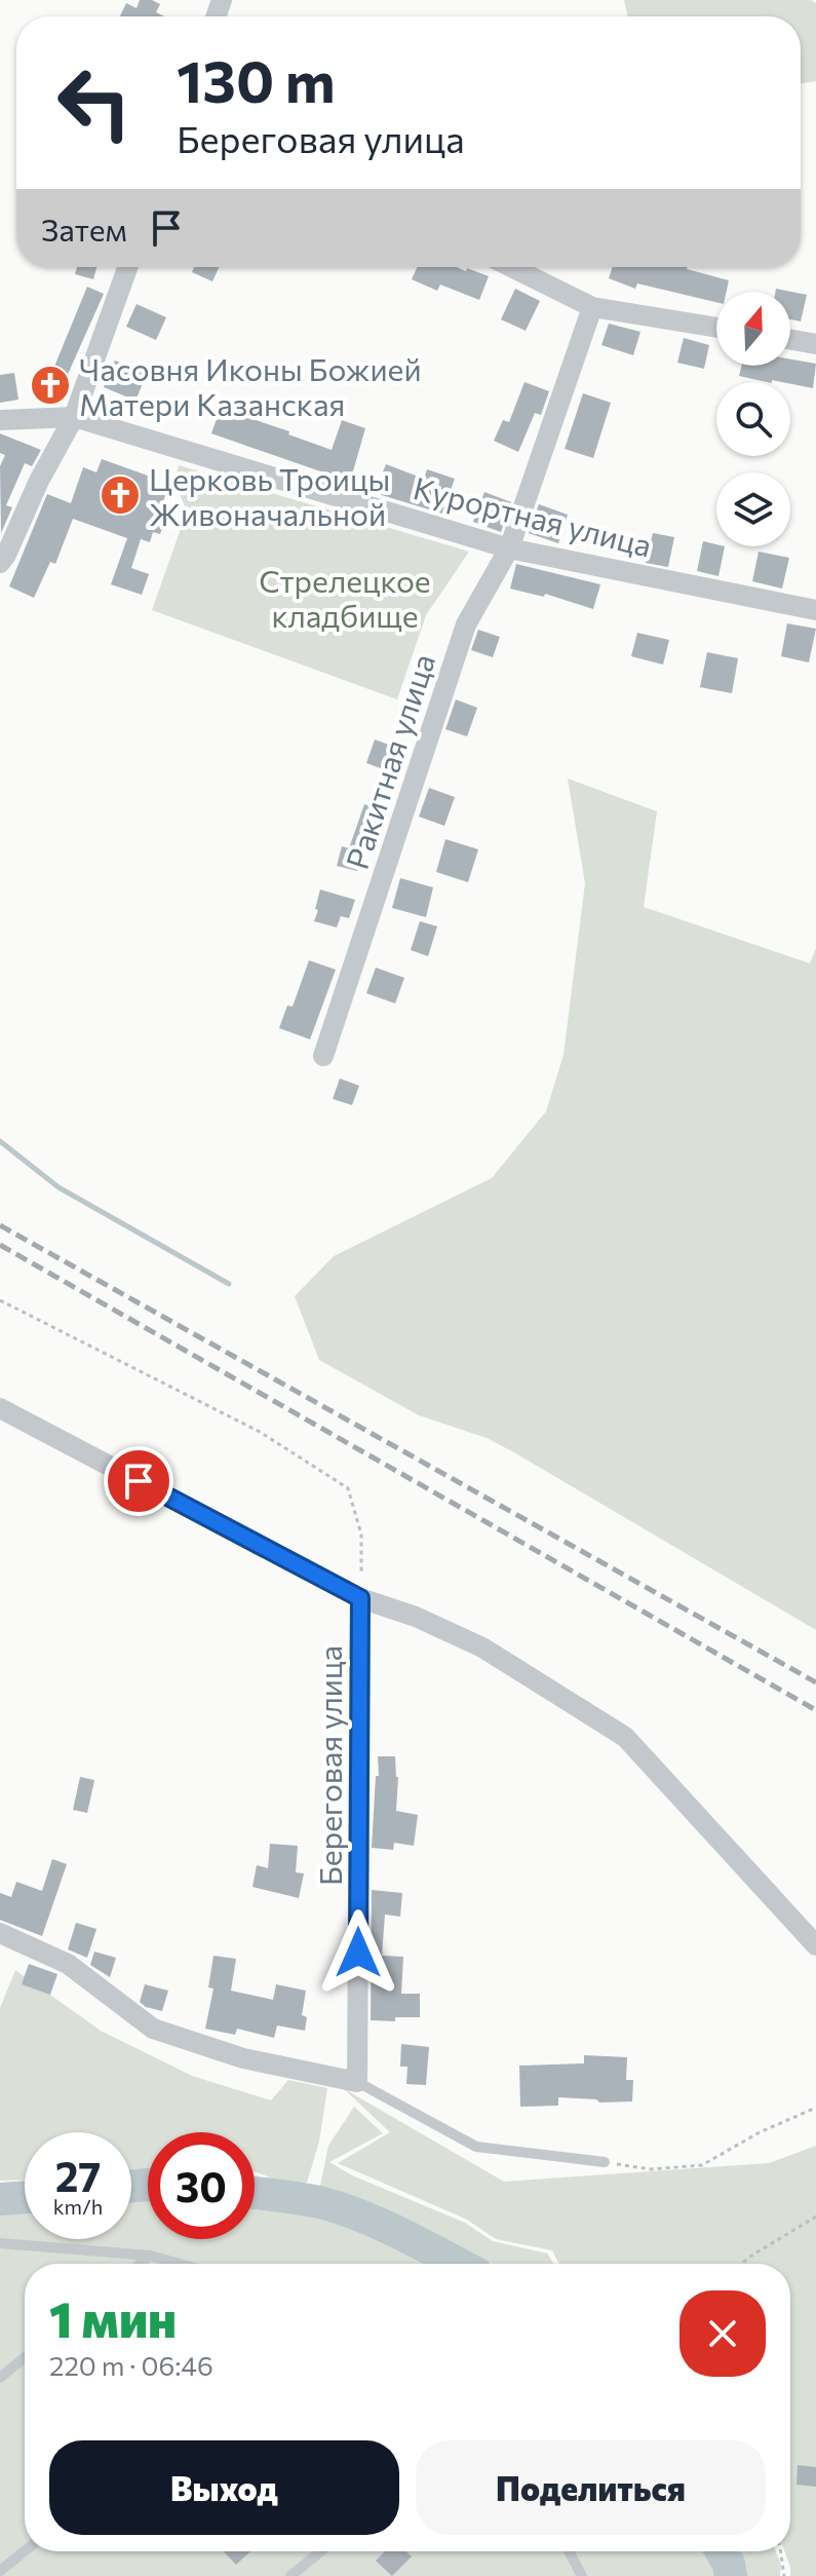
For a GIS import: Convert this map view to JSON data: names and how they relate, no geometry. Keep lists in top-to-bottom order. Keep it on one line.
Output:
{"streets":{"street":["Курортная улица","Ракитная улица","Береговая улица"]},"crossings":[["Курортная улица","Ракитная улица"]],"parks":["Стрелецкое кладбище"],"places":{"church":["Часовня Иконы Божией Матери Казанская","Церковь Троицы Живоначальной"]},"north":"top","page":{"turn":["130 m","Береговая улица"],"then":"Затем","speed":"27 km/h","limit":"30","heading":["1 мин","220 m · 06:46"],"buttons":["Выход","Поделиться"]}}
